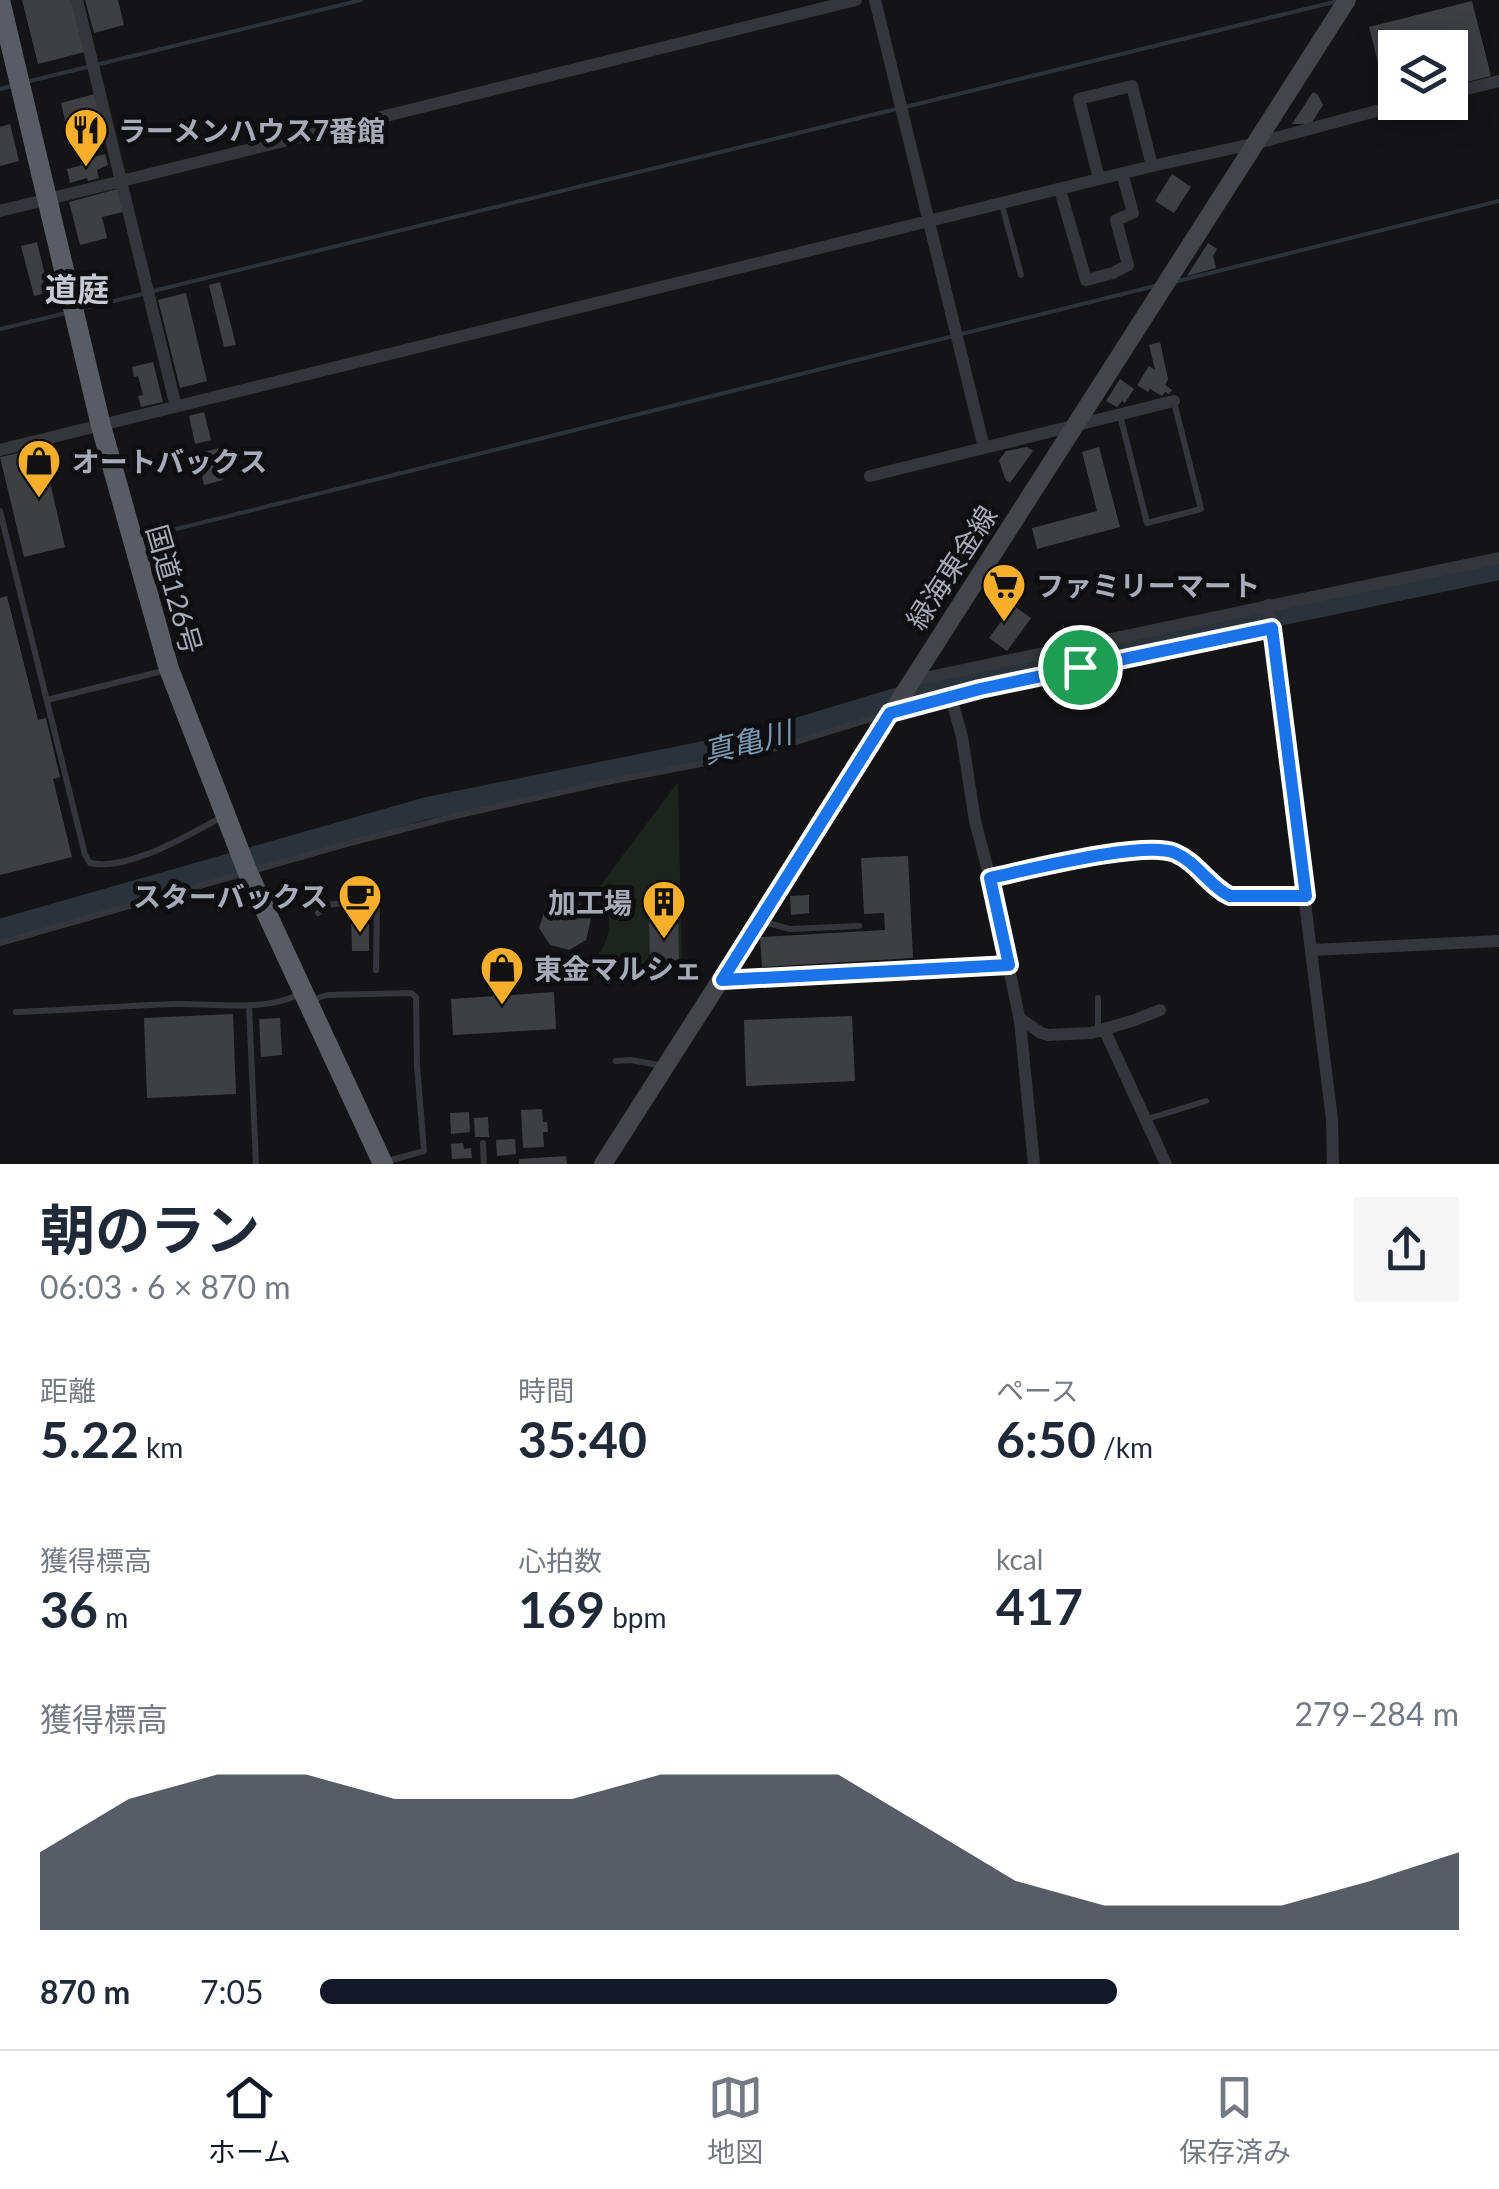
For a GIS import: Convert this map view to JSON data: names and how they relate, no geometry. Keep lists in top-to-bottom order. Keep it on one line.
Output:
{"streets":{"highway":["国道126号"],"main road":["緑海東金線"]},"districts":["道庭"],"water":["真亀川"],"places":{"restaurant":["ラーメンハウス7番館"],"shop":["オートバックス","東金マルシェ"],"supermarket":["ファミリーマート"],"cafe":["スターバックス"],"building":["加工場"]},"page":{"heading":["朝のラン","06:03 · 6 × 870 m"],"stats":[["距離","5.22 km"],["時間","35:40"],["ペース","6:50 /km"],["獲得標高","36 m"],["心拍数","169 bpm"],["kcal","417"]],"chart":["獲得標高","279–284 m"],"list":[{"name":"870 m","note":"7:05"}],"tabs":["ホーム","地図","保存済み"]}}
